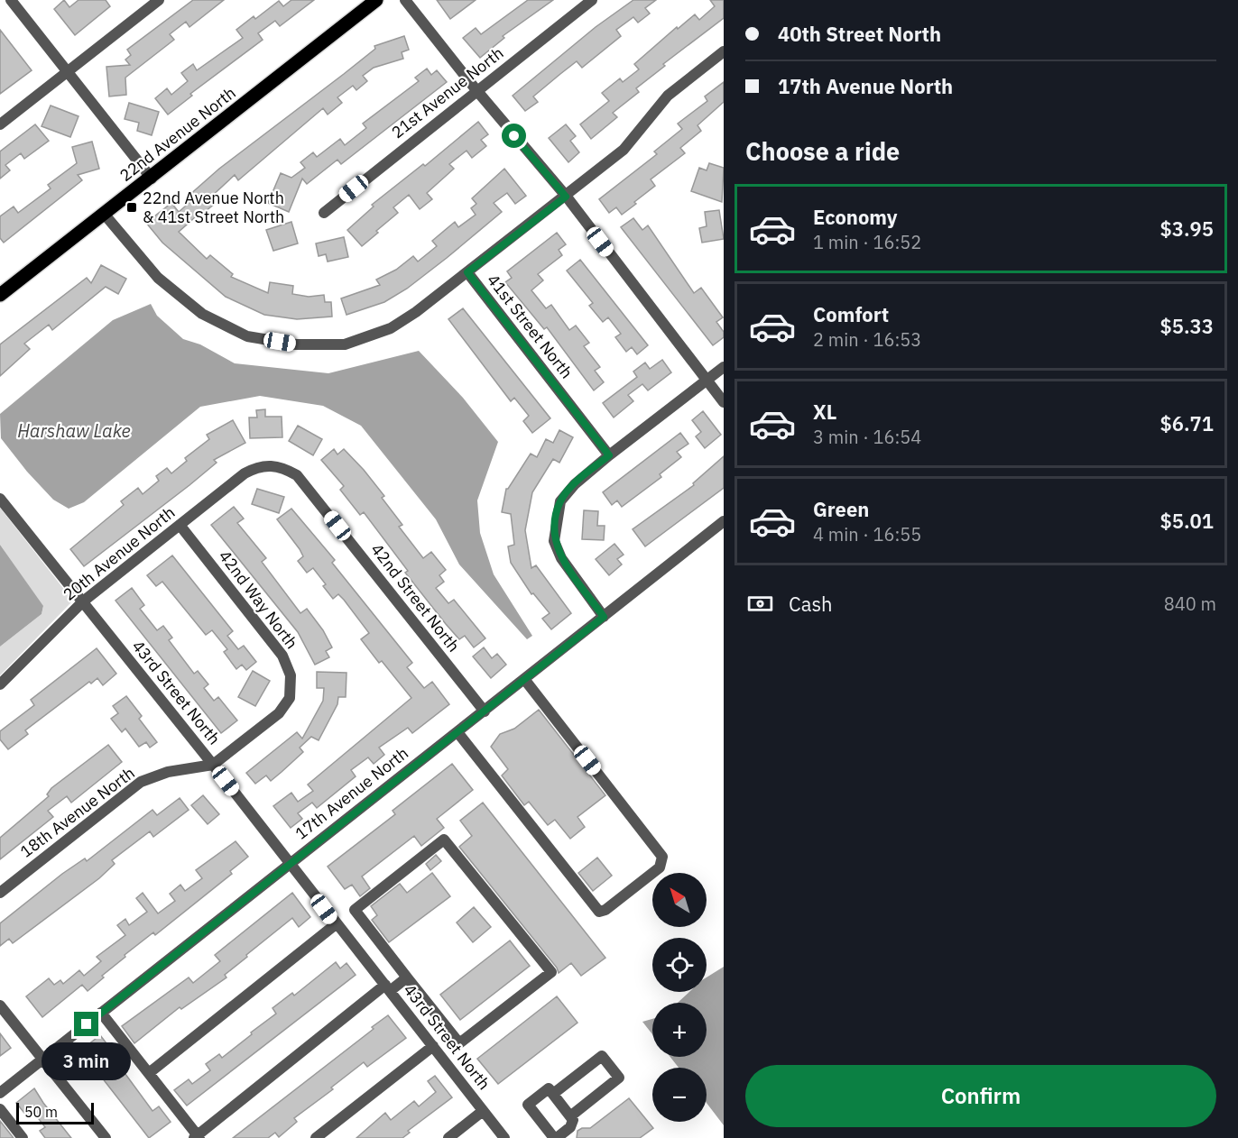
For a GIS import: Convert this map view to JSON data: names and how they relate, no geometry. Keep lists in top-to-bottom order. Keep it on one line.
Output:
{"streets":{"main road":["22nd Avenue North"],"street":["21st Avenue North","41st Street North","20th Avenue North","42nd Street North","42nd Way North","43rd Street North","17th Avenue North","18th Avenue North"]},"crossings":[["22nd Avenue North","41st Street North"],["20th Avenue North","42nd Street North"],["20th Avenue North","42nd Way North"],["20th Avenue North","43rd Street North"],["42nd Street North","17th Avenue North"],["42nd Way North","43rd Street North"],["42nd Way North","18th Avenue North"],["43rd Street North","17th Avenue North"],["43rd Street North","18th Avenue North"]],"water":["Harshaw Lake"],"places":{"transit":["22nd Avenue North & 41st Street North"]},"scale_bar":"50 m","north":"top left","page":{"banner":["40th Street North","17th Avenue North"],"heading":"Choose a ride","list":[{"name":"Economy","note":"1 min · 16:52","value":"$3.95"},{"name":"Comfort","note":"2 min · 16:53","value":"$5.33"},{"name":"XL","note":"3 min · 16:54","value":"$6.71"},{"name":"Green","note":"4 min · 16:55","value":"$5.01"}],"pay":["Cash","840 m"],"map_buttons":["+","−"],"bubble":"3 min","buttons":"Confirm","scale":"50 m"}}
